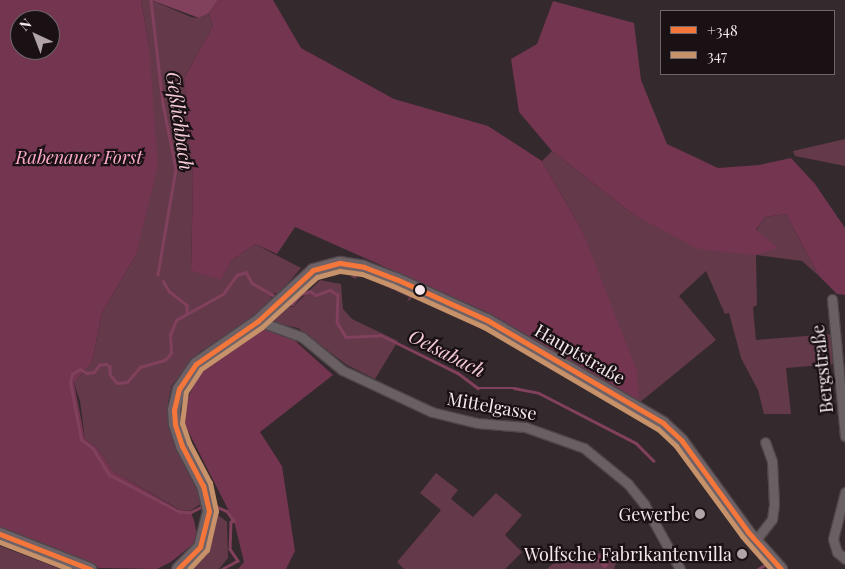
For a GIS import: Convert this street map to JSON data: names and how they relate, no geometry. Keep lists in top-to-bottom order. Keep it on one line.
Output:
{"streets":{"main road":["Hauptstraße"],"street":["Bergstraße","Mittelgasse"]},"crossings":[["Hauptstraße","Mittelgasse"]],"water":["Geßlichbach","Oelsabach"],"parks":["Rabenauer Forst"],"places":["Gewerbe","Wolfsche Fabrikantenvilla"],"lines":["transit line +348","transit line 347"],"legend":["+348","347"],"north":"top left"}
